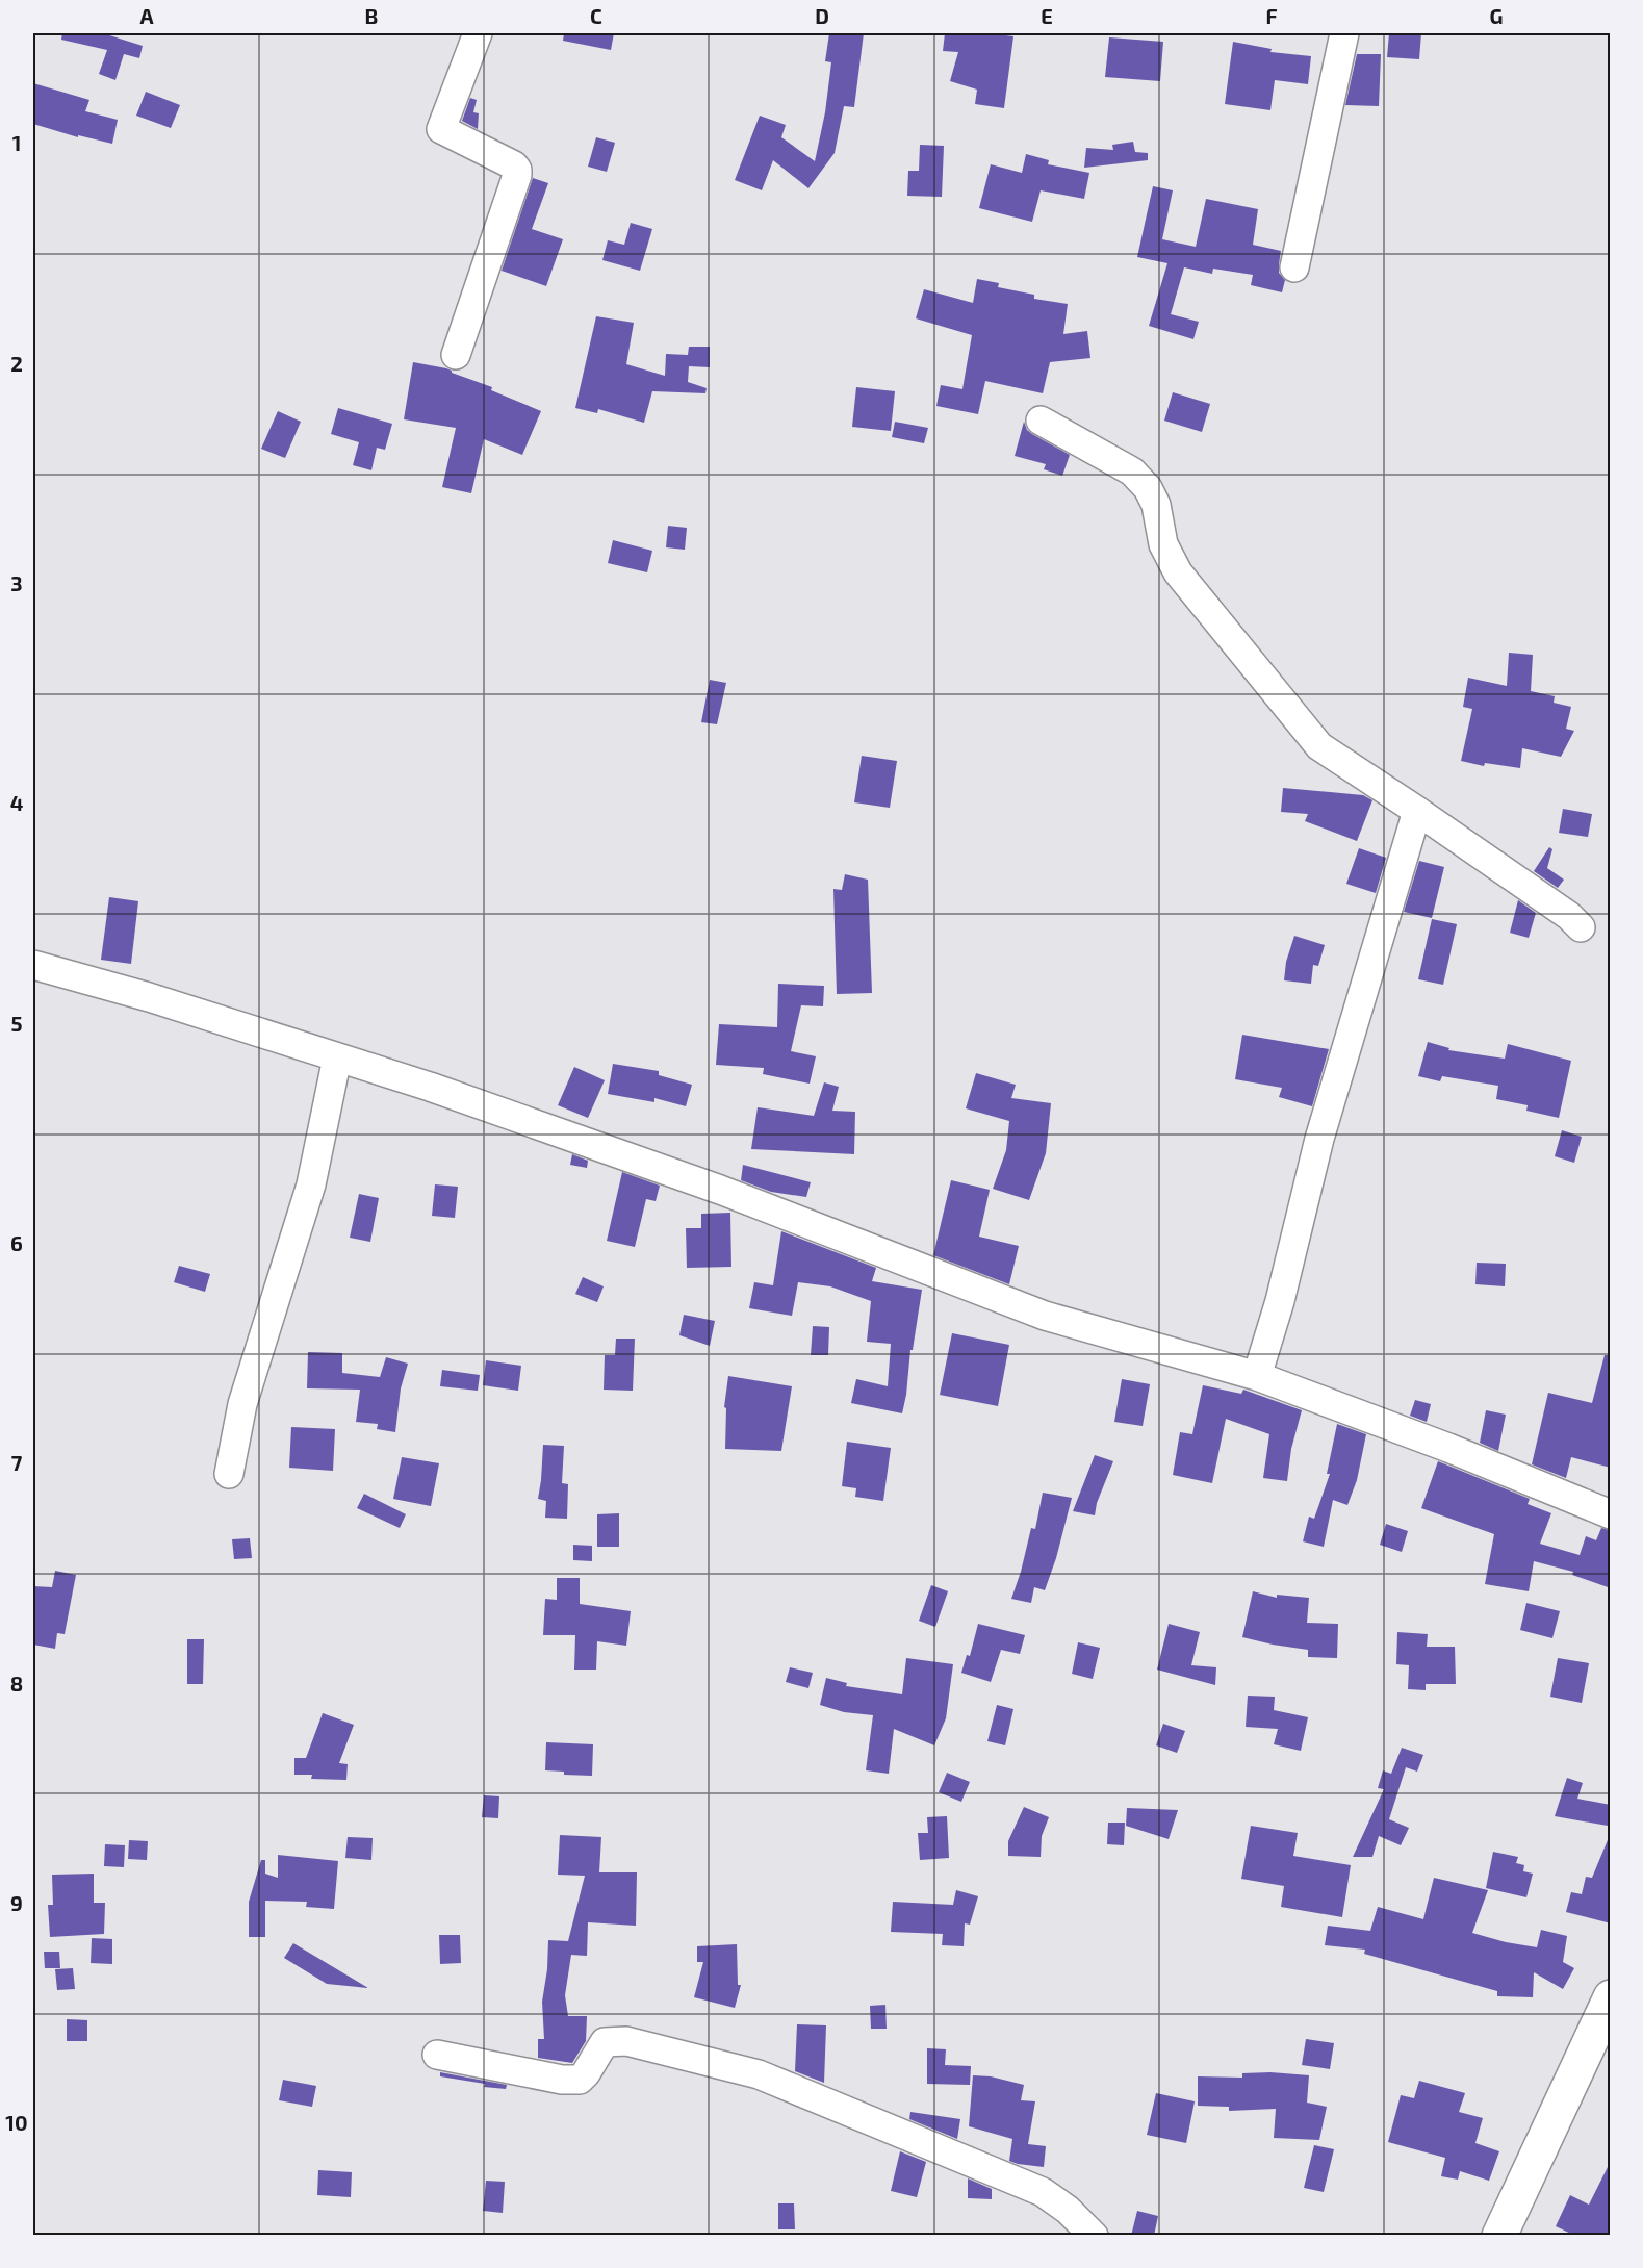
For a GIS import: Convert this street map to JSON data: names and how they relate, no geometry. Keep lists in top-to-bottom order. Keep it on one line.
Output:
{"grid":{"columns":["A","B","C","D","E","F","G"],"rows":["1","2","3","4","5","6","7","8","9","10"]}}
